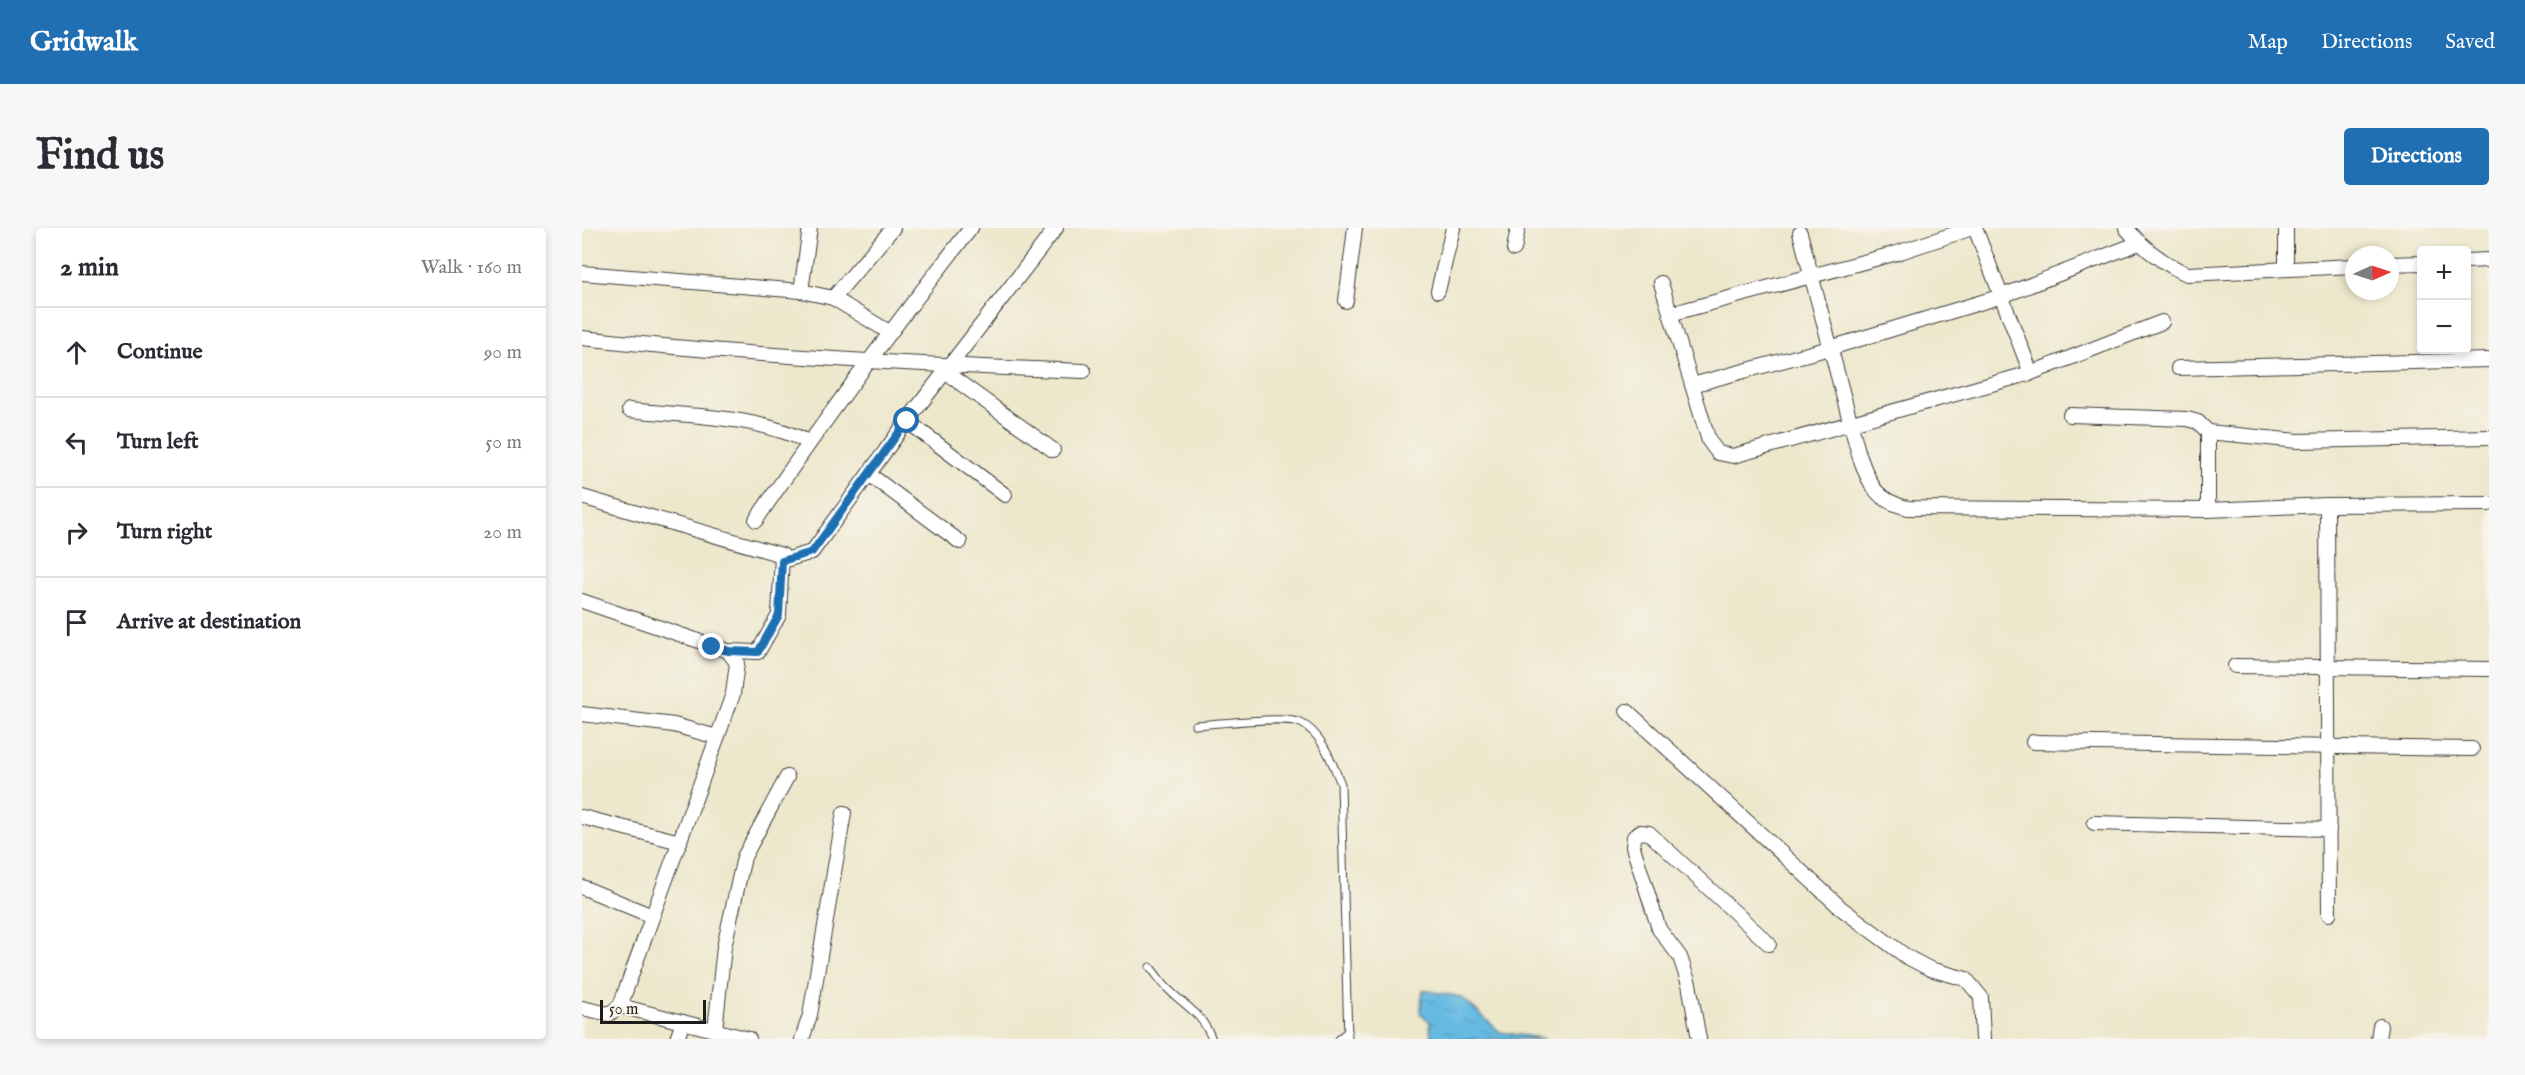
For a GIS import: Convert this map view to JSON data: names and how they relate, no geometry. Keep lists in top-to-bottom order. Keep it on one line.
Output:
{"scale_bar":"50 m","north":"right","page":{"header":"Gridwalk","nav":["Map","Directions","Saved"],"buttons":"Directions","title":"Find us","heading":["2 min","Walk · 160 m"],"map_buttons":["+","−"],"list":[["Continue","90 m"],["Turn left","50 m"],["Turn right","20 m"],"Arrive at destination"],"scale":"50 m"}}
